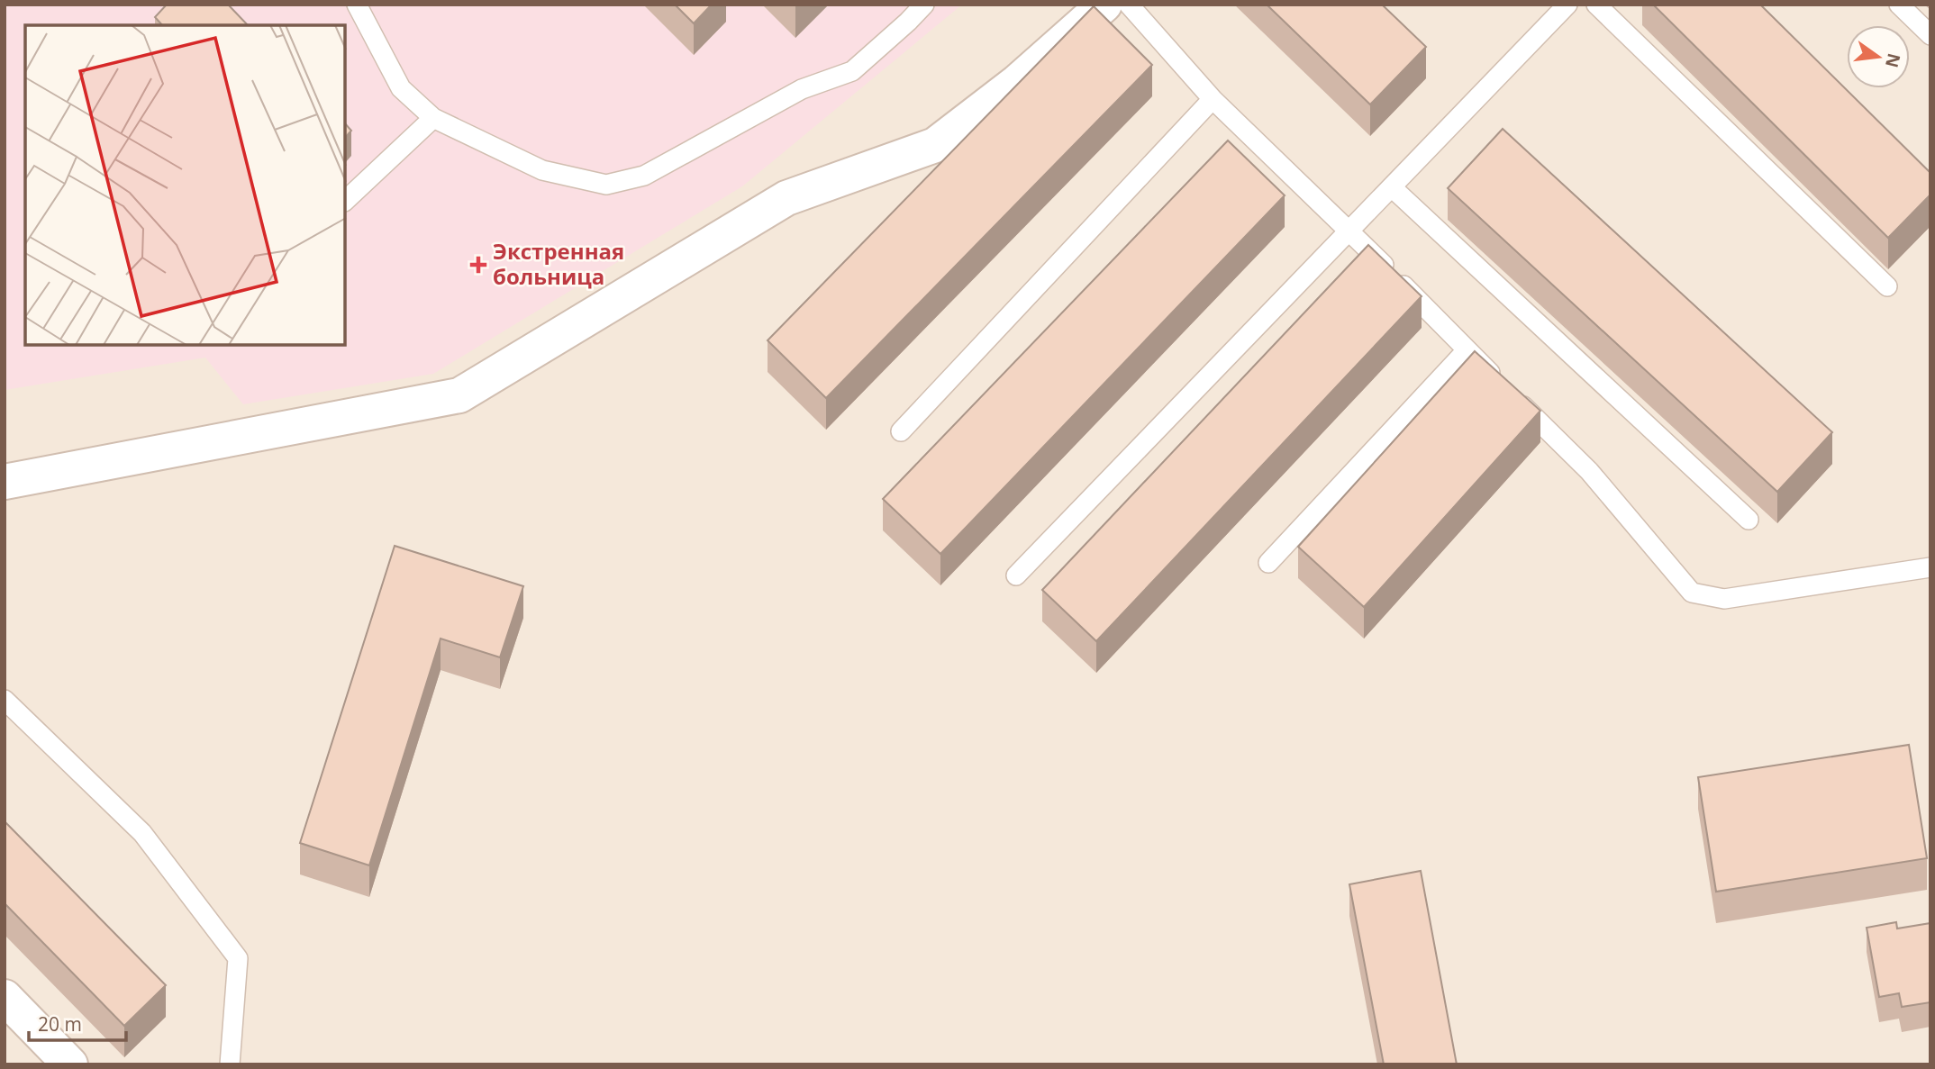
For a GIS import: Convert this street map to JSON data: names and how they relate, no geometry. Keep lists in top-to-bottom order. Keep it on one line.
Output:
{"places":{"health":["Экстренная больница"]},"scale_bar":"20 m","north":"right"}
